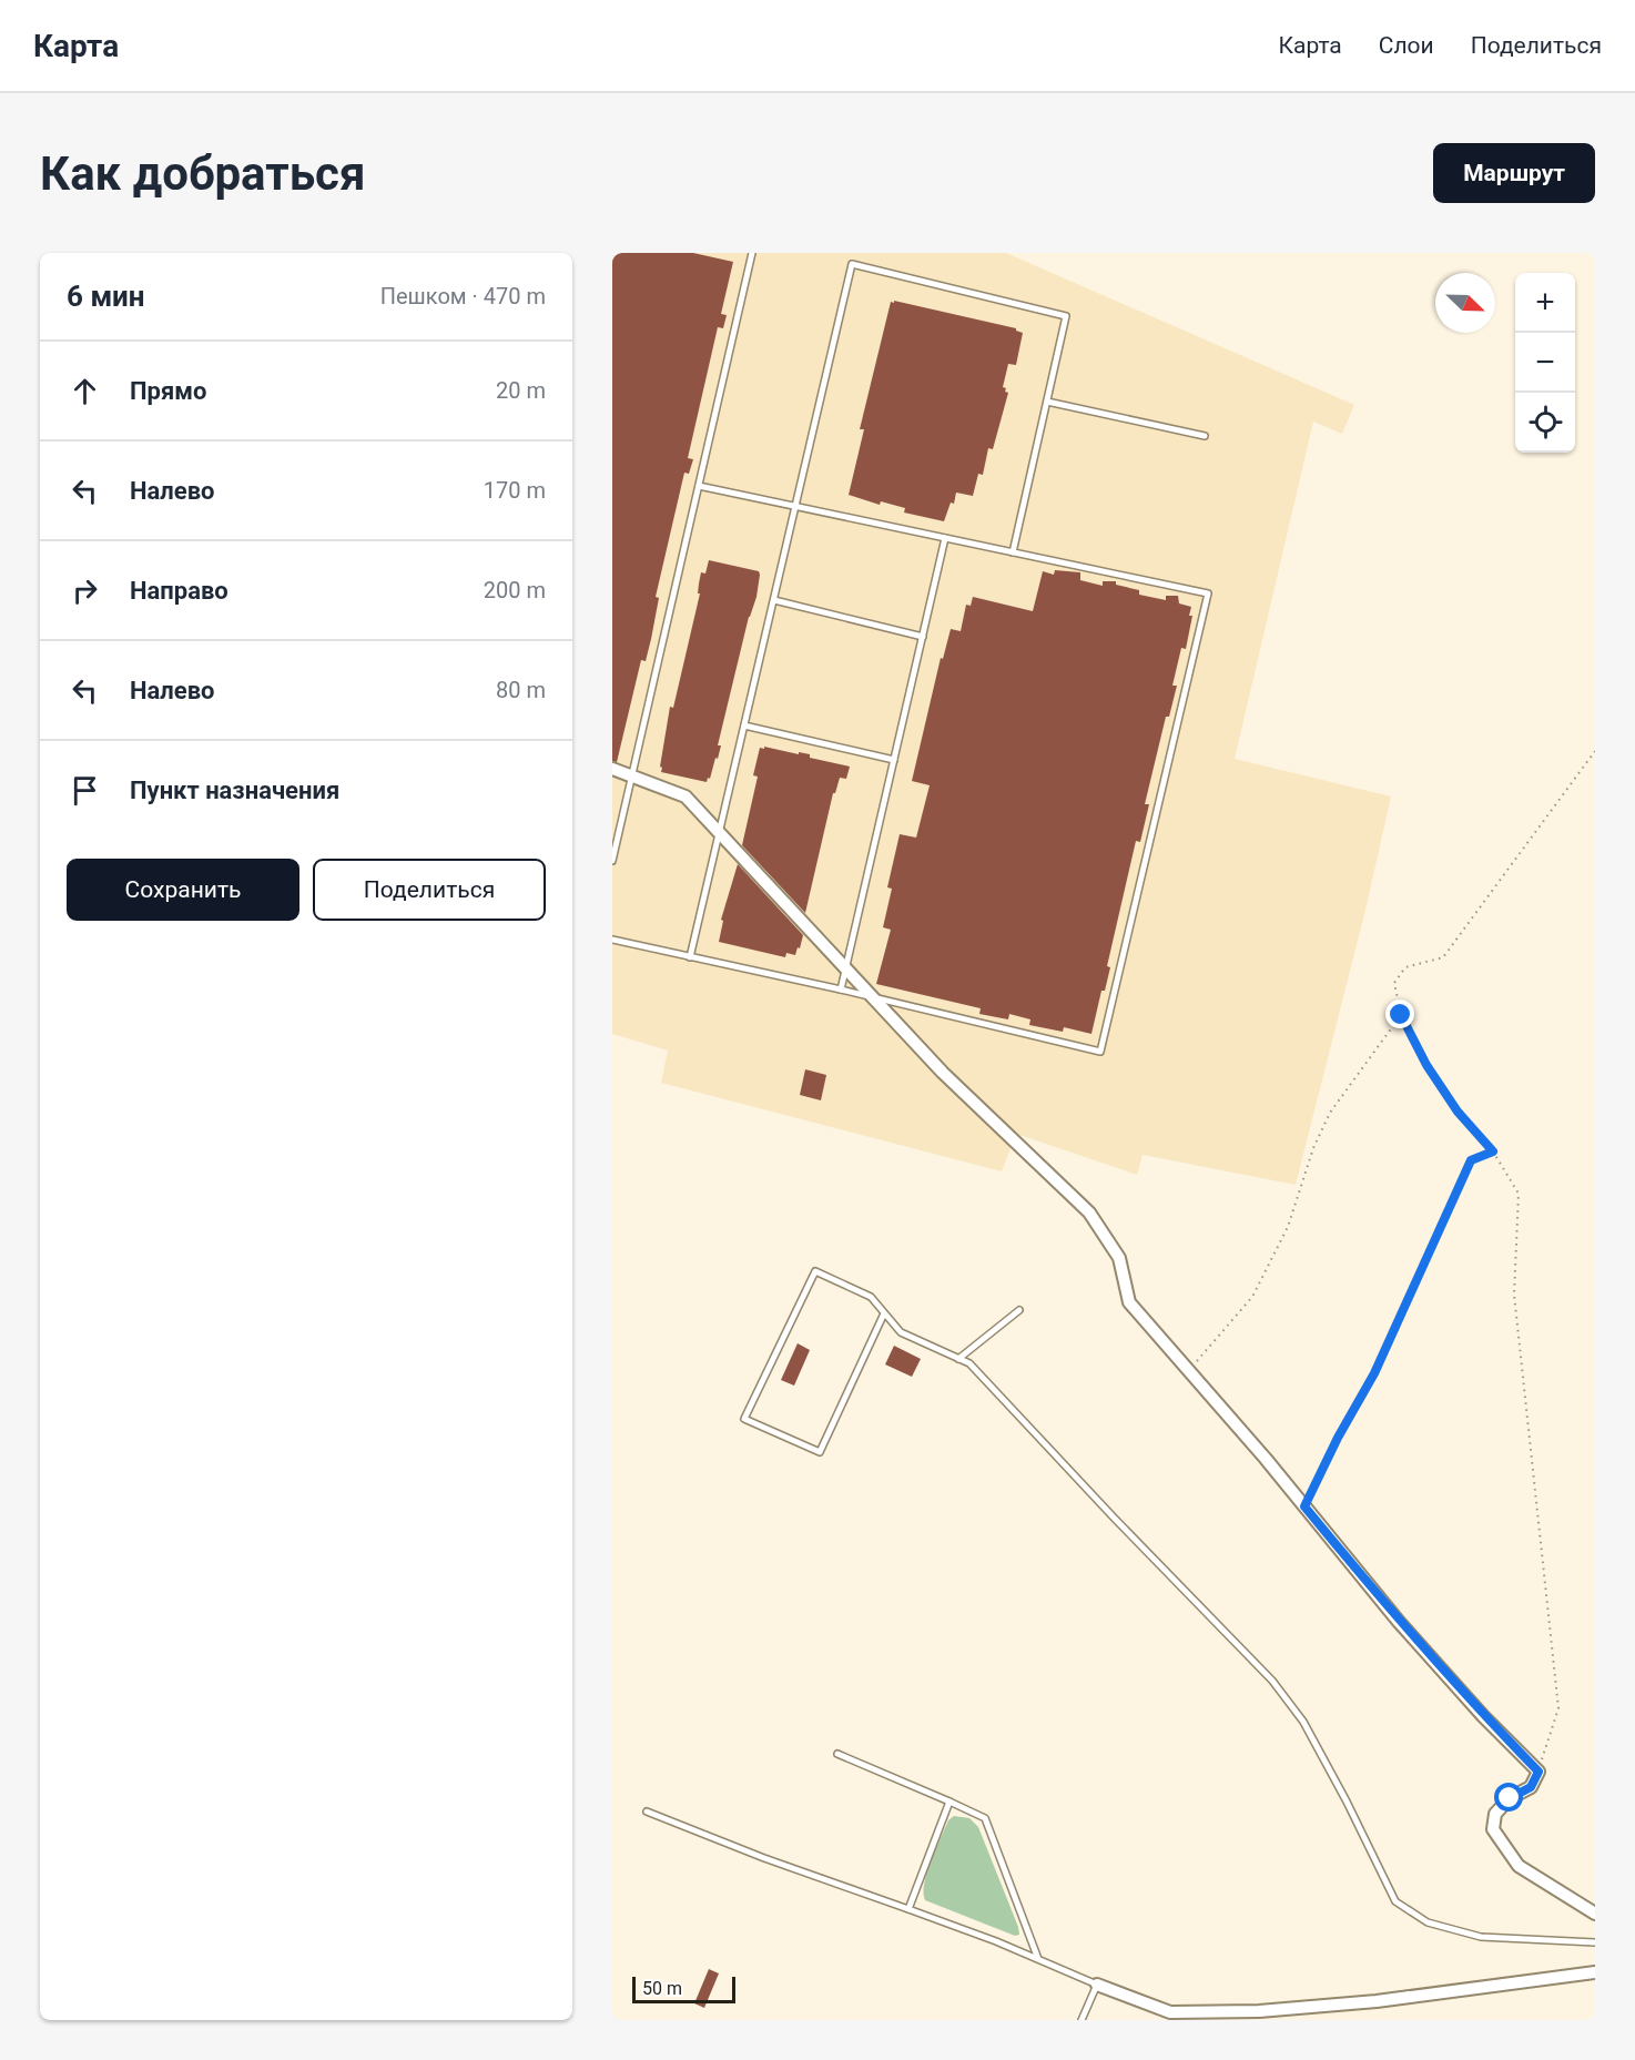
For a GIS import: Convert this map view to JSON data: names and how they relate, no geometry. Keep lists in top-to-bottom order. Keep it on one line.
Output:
{"scale_bar":"50 m","north":"bottom right","page":{"header":"Карта","nav":["Карта","Слои","Поделиться"],"buttons":["Маршрут",["Сохранить","Поделиться"]],"title":"Как добраться","heading":["6 мин","Пешком · 470 m"],"map_buttons":["+","−"],"list":[["Прямо","20 m"],["Налево","170 m"],["Направо","200 m"],["Налево","80 m"],"Пункт назначения"],"scale":"50 m"}}
